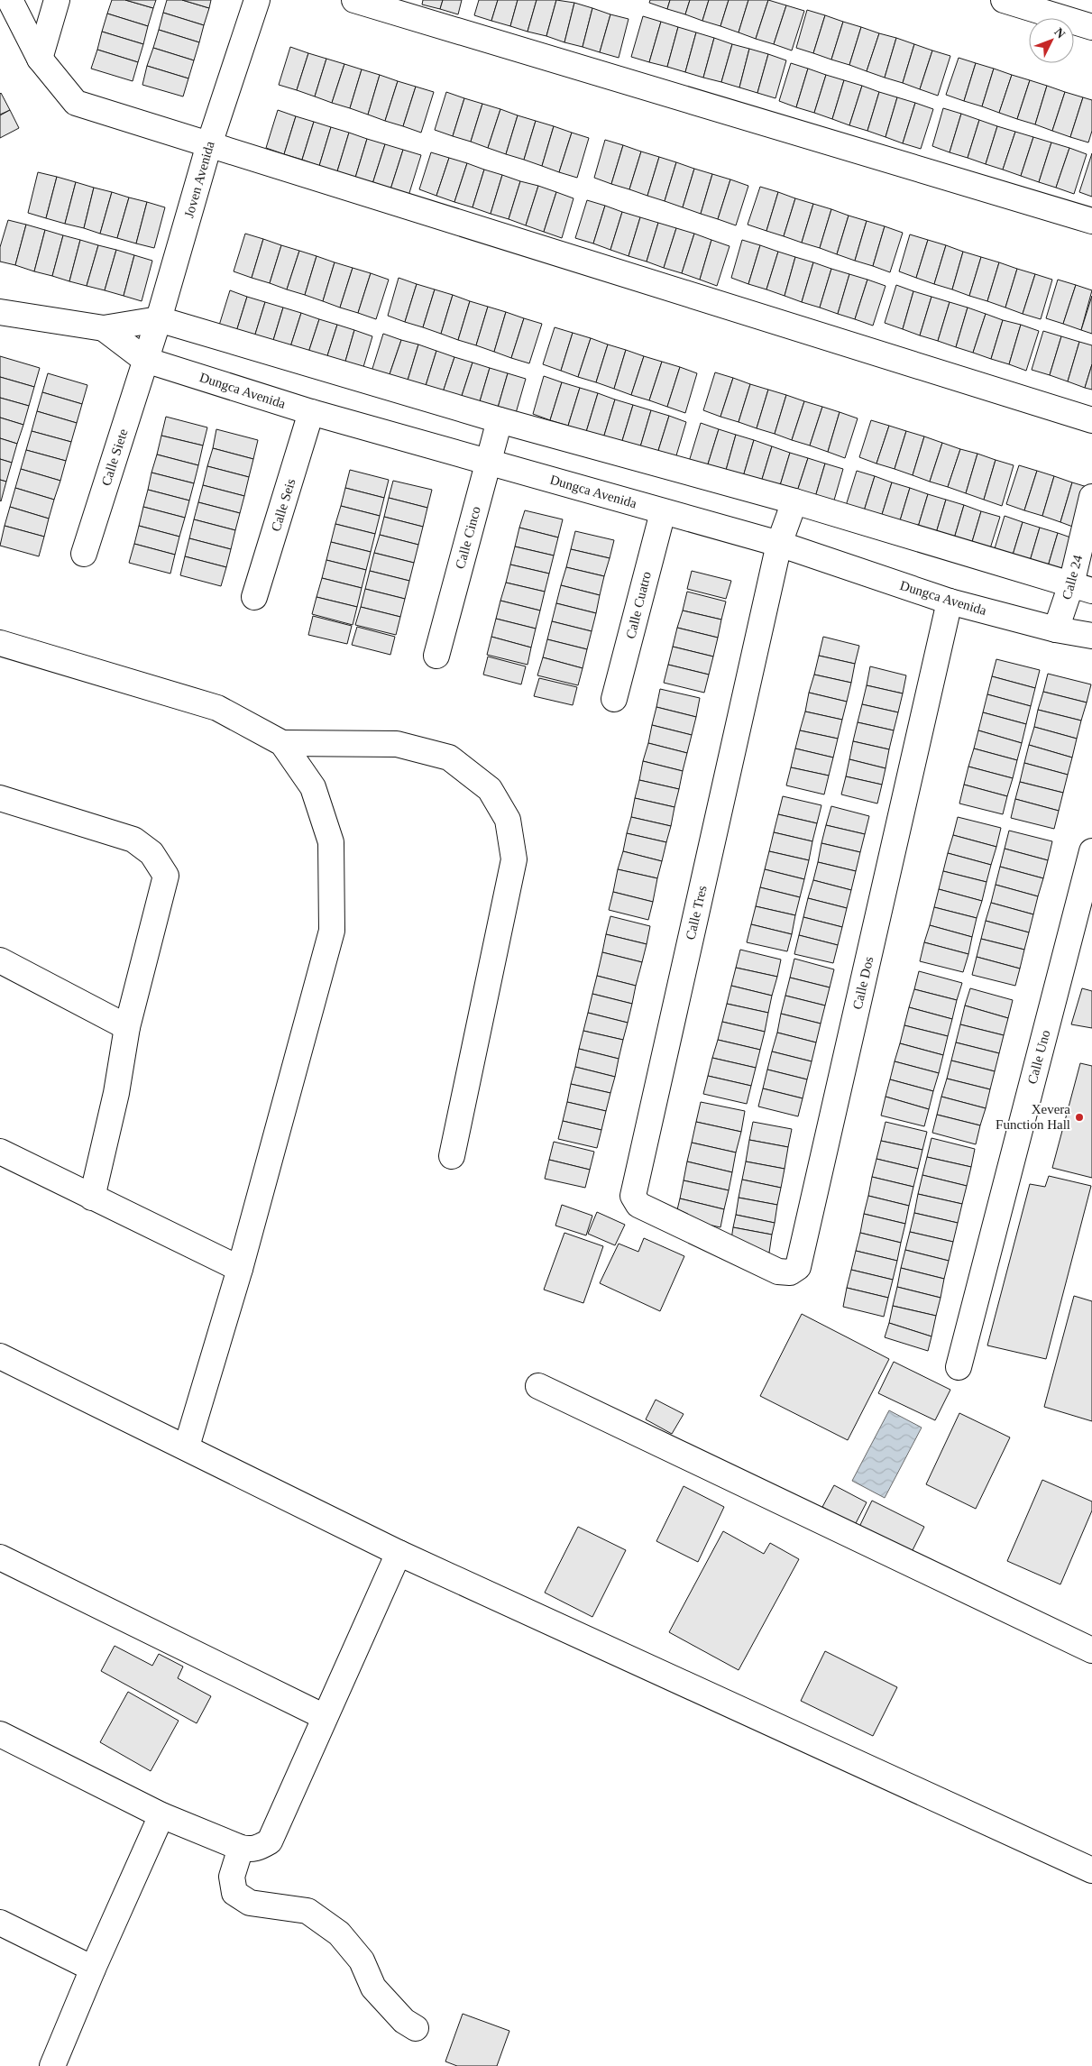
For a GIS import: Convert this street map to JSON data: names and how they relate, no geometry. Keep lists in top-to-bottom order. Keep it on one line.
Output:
{"streets":{"street":["Joven Avenida","Dungca Avenida","Calle Siete","Calle Seis","Calle Cinco","Calle 24","Calle Cuatro","Calle Tres","Calle Dos","Calle Uno"]},"crossings":[["Joven Avenida","Dungca Avenida"],["Joven Avenida","Calle Siete"],["Dungca Avenida","Calle Siete"],["Dungca Avenida","Calle Seis"],["Dungca Avenida","Calle Cinco"],["Dungca Avenida","Calle 24"],["Dungca Avenida","Calle Cuatro"],["Dungca Avenida","Calle Tres"],["Dungca Avenida","Calle Dos"],["Calle Tres","Calle Dos"]],"places":["Xevera Function Hall"],"north":"top right"}
